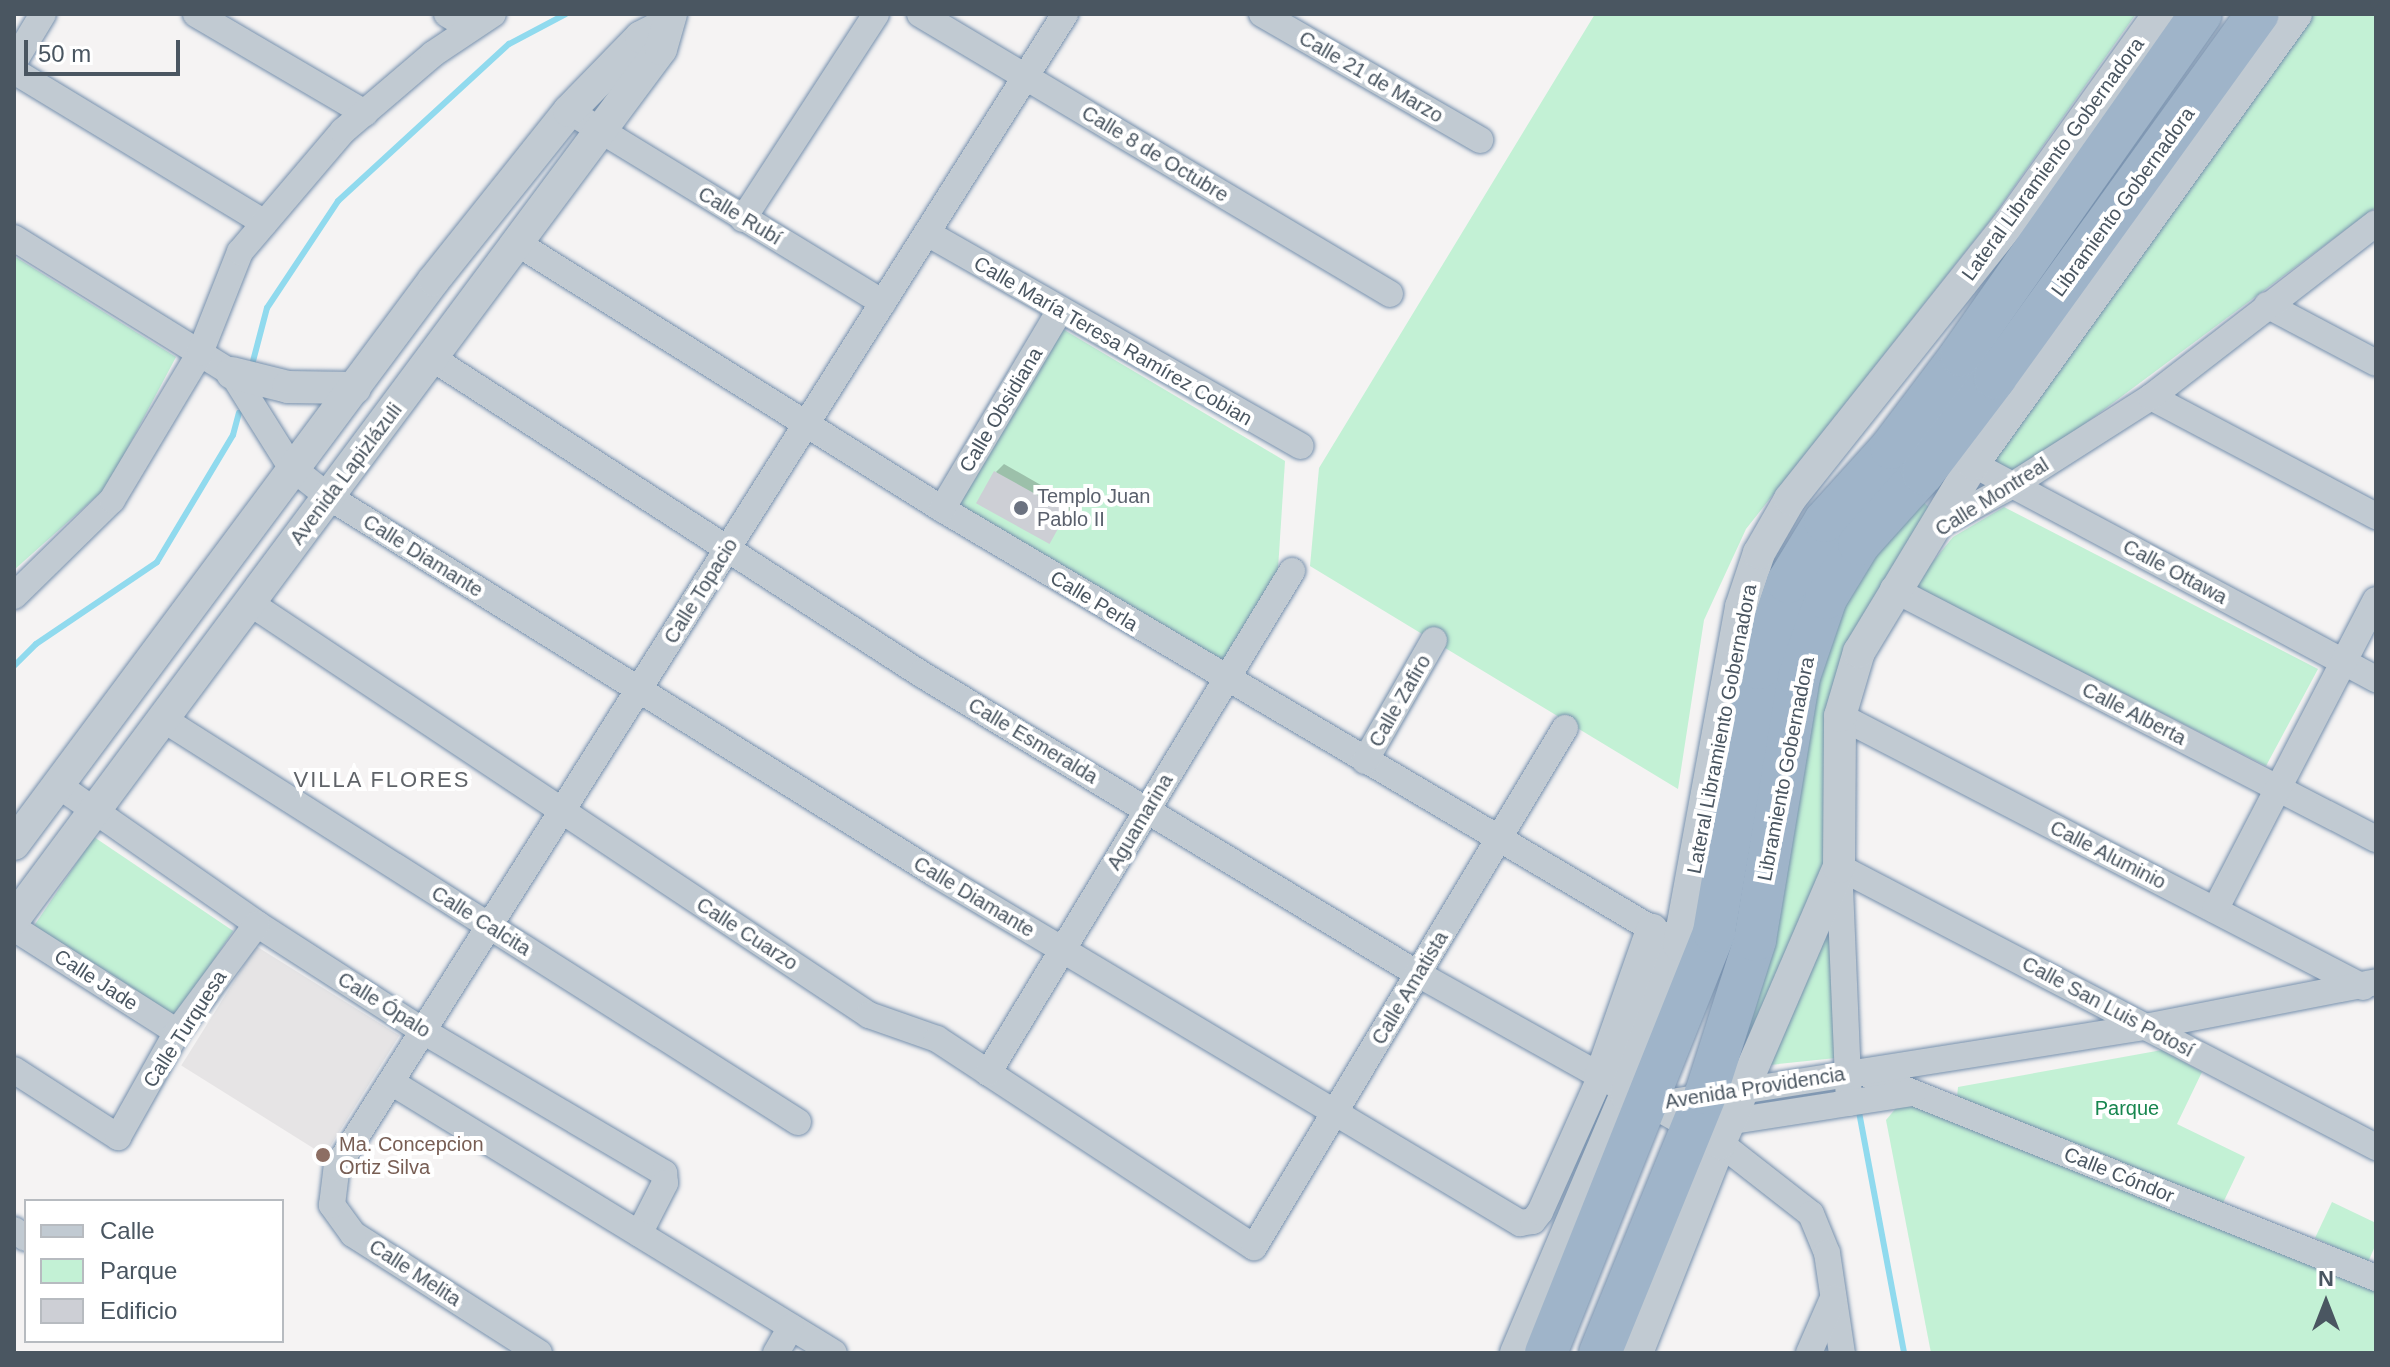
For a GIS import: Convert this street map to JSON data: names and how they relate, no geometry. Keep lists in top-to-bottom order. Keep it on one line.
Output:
{"streets":{"highway":["Libramiento Gobernadora"],"street":["Calle 21 de Marzo","Calle 8 de Octubre","Lateral Libramiento Gobernadora","Calle Rubí","Calle María Teresa Ramírez Cobian","Calle Obsidiana","Avenida Lapizlázuli","Calle Montreal","Calle Diamante","Calle Ottawa","Calle Topacio","Calle Perla","Calle Zafiro","Calle Alberta","Calle Esmeralda","Aguamarina","Calle Aluminio","Calle Calcita","Calle Cuarzo","Calle Jade","Calle Amatista","Calle Ópalo","Calle San Luis Potosí","Calle Turquesa","Avenida Providencia","Calle Cóndor","Calle Melita"]},"crossings":[["Calle 8 de Octubre","Calle Topacio"],["Lateral Libramiento Gobernadora","Calle Diamante"],["Lateral Libramiento Gobernadora","Calle Perla"],["Lateral Libramiento Gobernadora","Calle Esmeralda"],["Lateral Libramiento Gobernadora","Avenida Providencia"],["Libramiento Gobernadora","Avenida Providencia"],["Calle Rubí","Avenida Lapizlázuli"],["Calle Rubí","Calle Topacio"],["Calle María Teresa Ramírez Cobian","Calle Obsidiana"],["Calle María Teresa Ramírez Cobian","Calle Topacio"],["Calle Obsidiana","Calle Perla"],["Avenida Lapizlázuli","Calle Diamante"],["Avenida Lapizlázuli","Calle Perla"],["Avenida Lapizlázuli","Calle Esmeralda"],["Avenida Lapizlázuli","Calle Calcita"],["Avenida Lapizlázuli","Calle Cuarzo"],["Avenida Lapizlázuli","Calle Ópalo"],["Calle Montreal","Calle Ottawa"],["Calle Montreal","Calle Alberta"],["Calle Montreal","Calle Aluminio"],["Calle Montreal","Calle San Luis Potosí"],["Calle Montreal","Avenida Providencia"],["Calle Montreal","Calle Cóndor"],["Calle Diamante","Calle Topacio"],["Calle Diamante","Calle Esmeralda"],["Calle Diamante","Aguamarina"],["Calle Diamante","Calle Amatista"],["Calle Diamante","Avenida Providencia"],["Calle Topacio","Calle Perla"],["Calle Topacio","Calle Esmeralda"],["Calle Topacio","Calle Calcita"],["Calle Topacio","Calle Cuarzo"],["Calle Topacio","Calle Ópalo"],["Calle Topacio","Calle Melita"],["Calle Perla","Calle Zafiro"],["Calle Perla","Aguamarina"],["Calle Perla","Calle Amatista"],["Calle Esmeralda","Aguamarina"],["Calle Esmeralda","Calle Amatista"],["Calle Esmeralda","Avenida Providencia"],["Aguamarina","Calle Cuarzo"],["Calle Aluminio","Avenida Providencia"],["Calle Cuarzo","Calle Amatista"],["Calle Jade","Calle Turquesa"],["Calle Ópalo","Calle Turquesa"],["Calle San Luis Potosí","Avenida Providencia"],["Avenida Providencia","Calle Cóndor"]],"districts":["VILLA FLORES"],"parks":["Parque"],"places":["Templo Juan Pablo II","Ma. Concepcion Ortiz Silva"],"legend":["Calle","Parque","Edificio"],"scale_bar":"50 m","north":"top"}
